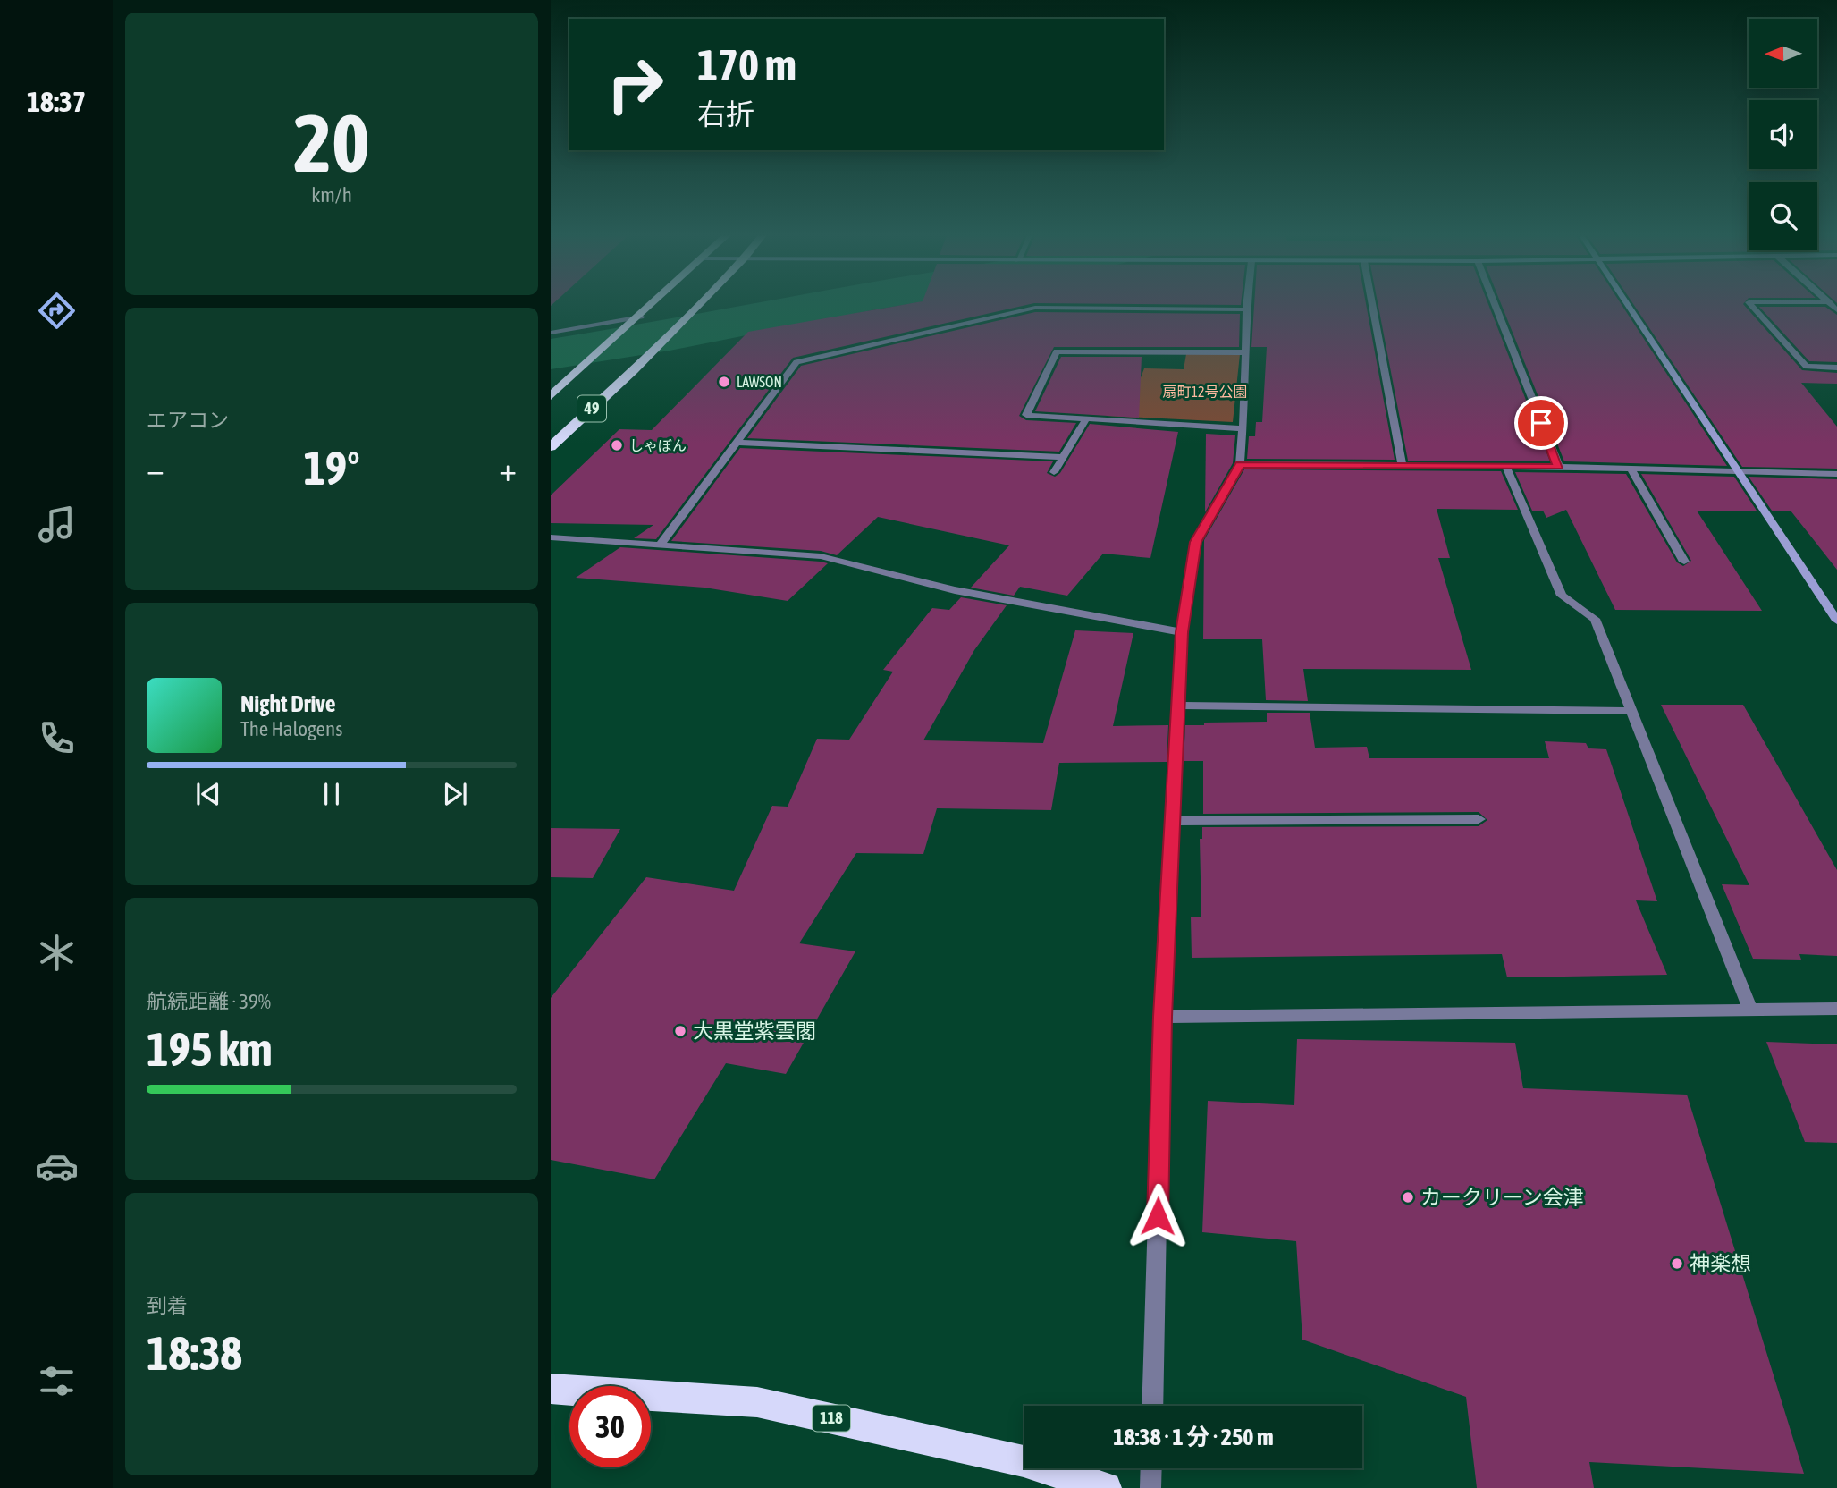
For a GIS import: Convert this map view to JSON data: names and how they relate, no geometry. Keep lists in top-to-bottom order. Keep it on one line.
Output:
{"streets":{"highway":["49","118"]},"parks":["扇町12号公園"],"places":["LAWSON","しゃぼん","大黒堂紫雲閣","カークリーン会津","神楽想"],"north":"left","page":{"tabs":"18:37","tile":[["20","km/h"],"エアコン",["航続距離 · 39%","195 km"],["到着","18:38"]],"turn":["170 m","右折"],"heat":["−","19°","+"],"song":["Night Drive","The Halogens"],"limit":"30","trip":"18:38 · 1 分 · 250 m"}}
